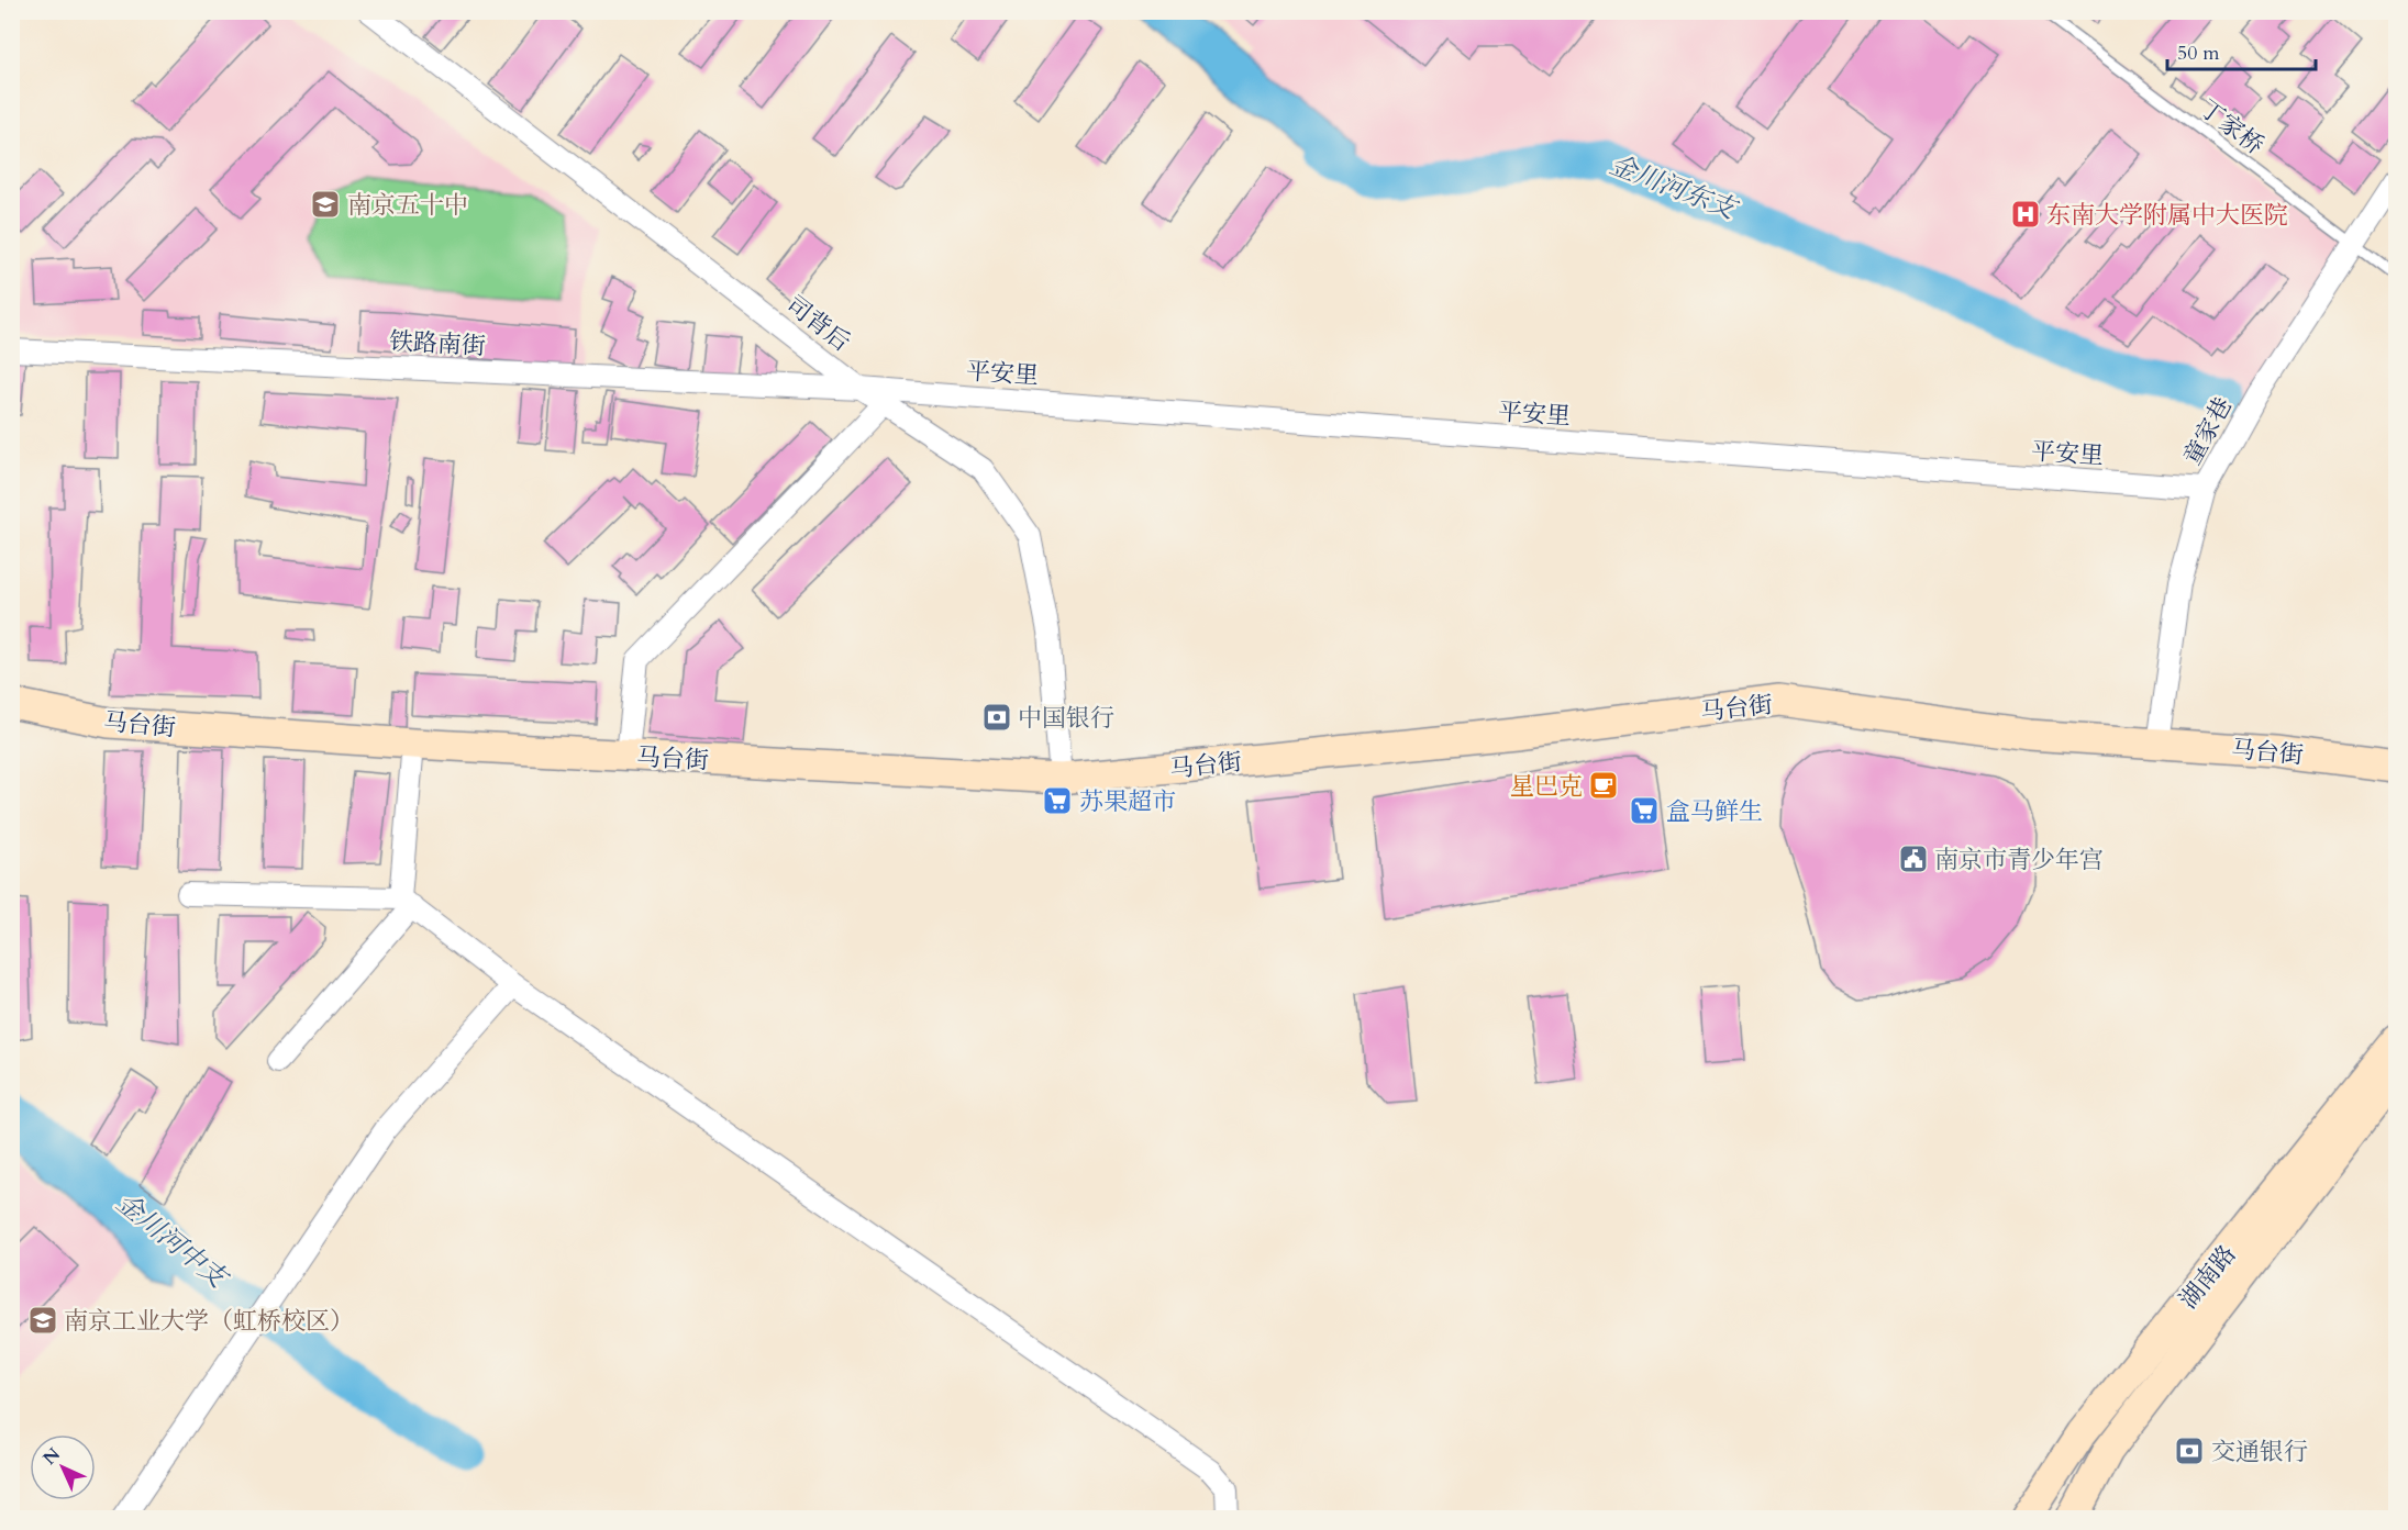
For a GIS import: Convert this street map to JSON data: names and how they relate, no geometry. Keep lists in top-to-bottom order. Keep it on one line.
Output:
{"streets":{"street":["司背后","铁路南街","平安里","童家巷","马台街","湖南路"],"lane":["丁家桥"]},"crossings":[["丁家桥","童家巷"],["司背后","铁路南街"],["司背后","平安里"],["司背后","马台街"],["铁路南街","平安里"],["平安里","童家巷"],["童家巷","马台街"]],"water":["金川河东支","金川河中支"],"places":{"school or university":["南京五十中","南京工业大学（虹桥校区）"],"hospital":["东南大学附属中大医院"],"bank":["中国银行","交通银行"],"cafe":["星巴克"],"supermarket":["苏果超市","盒马鲜生"],"public building":["南京市青少年宫"]},"scale_bar":"50 m","north":"top left"}
